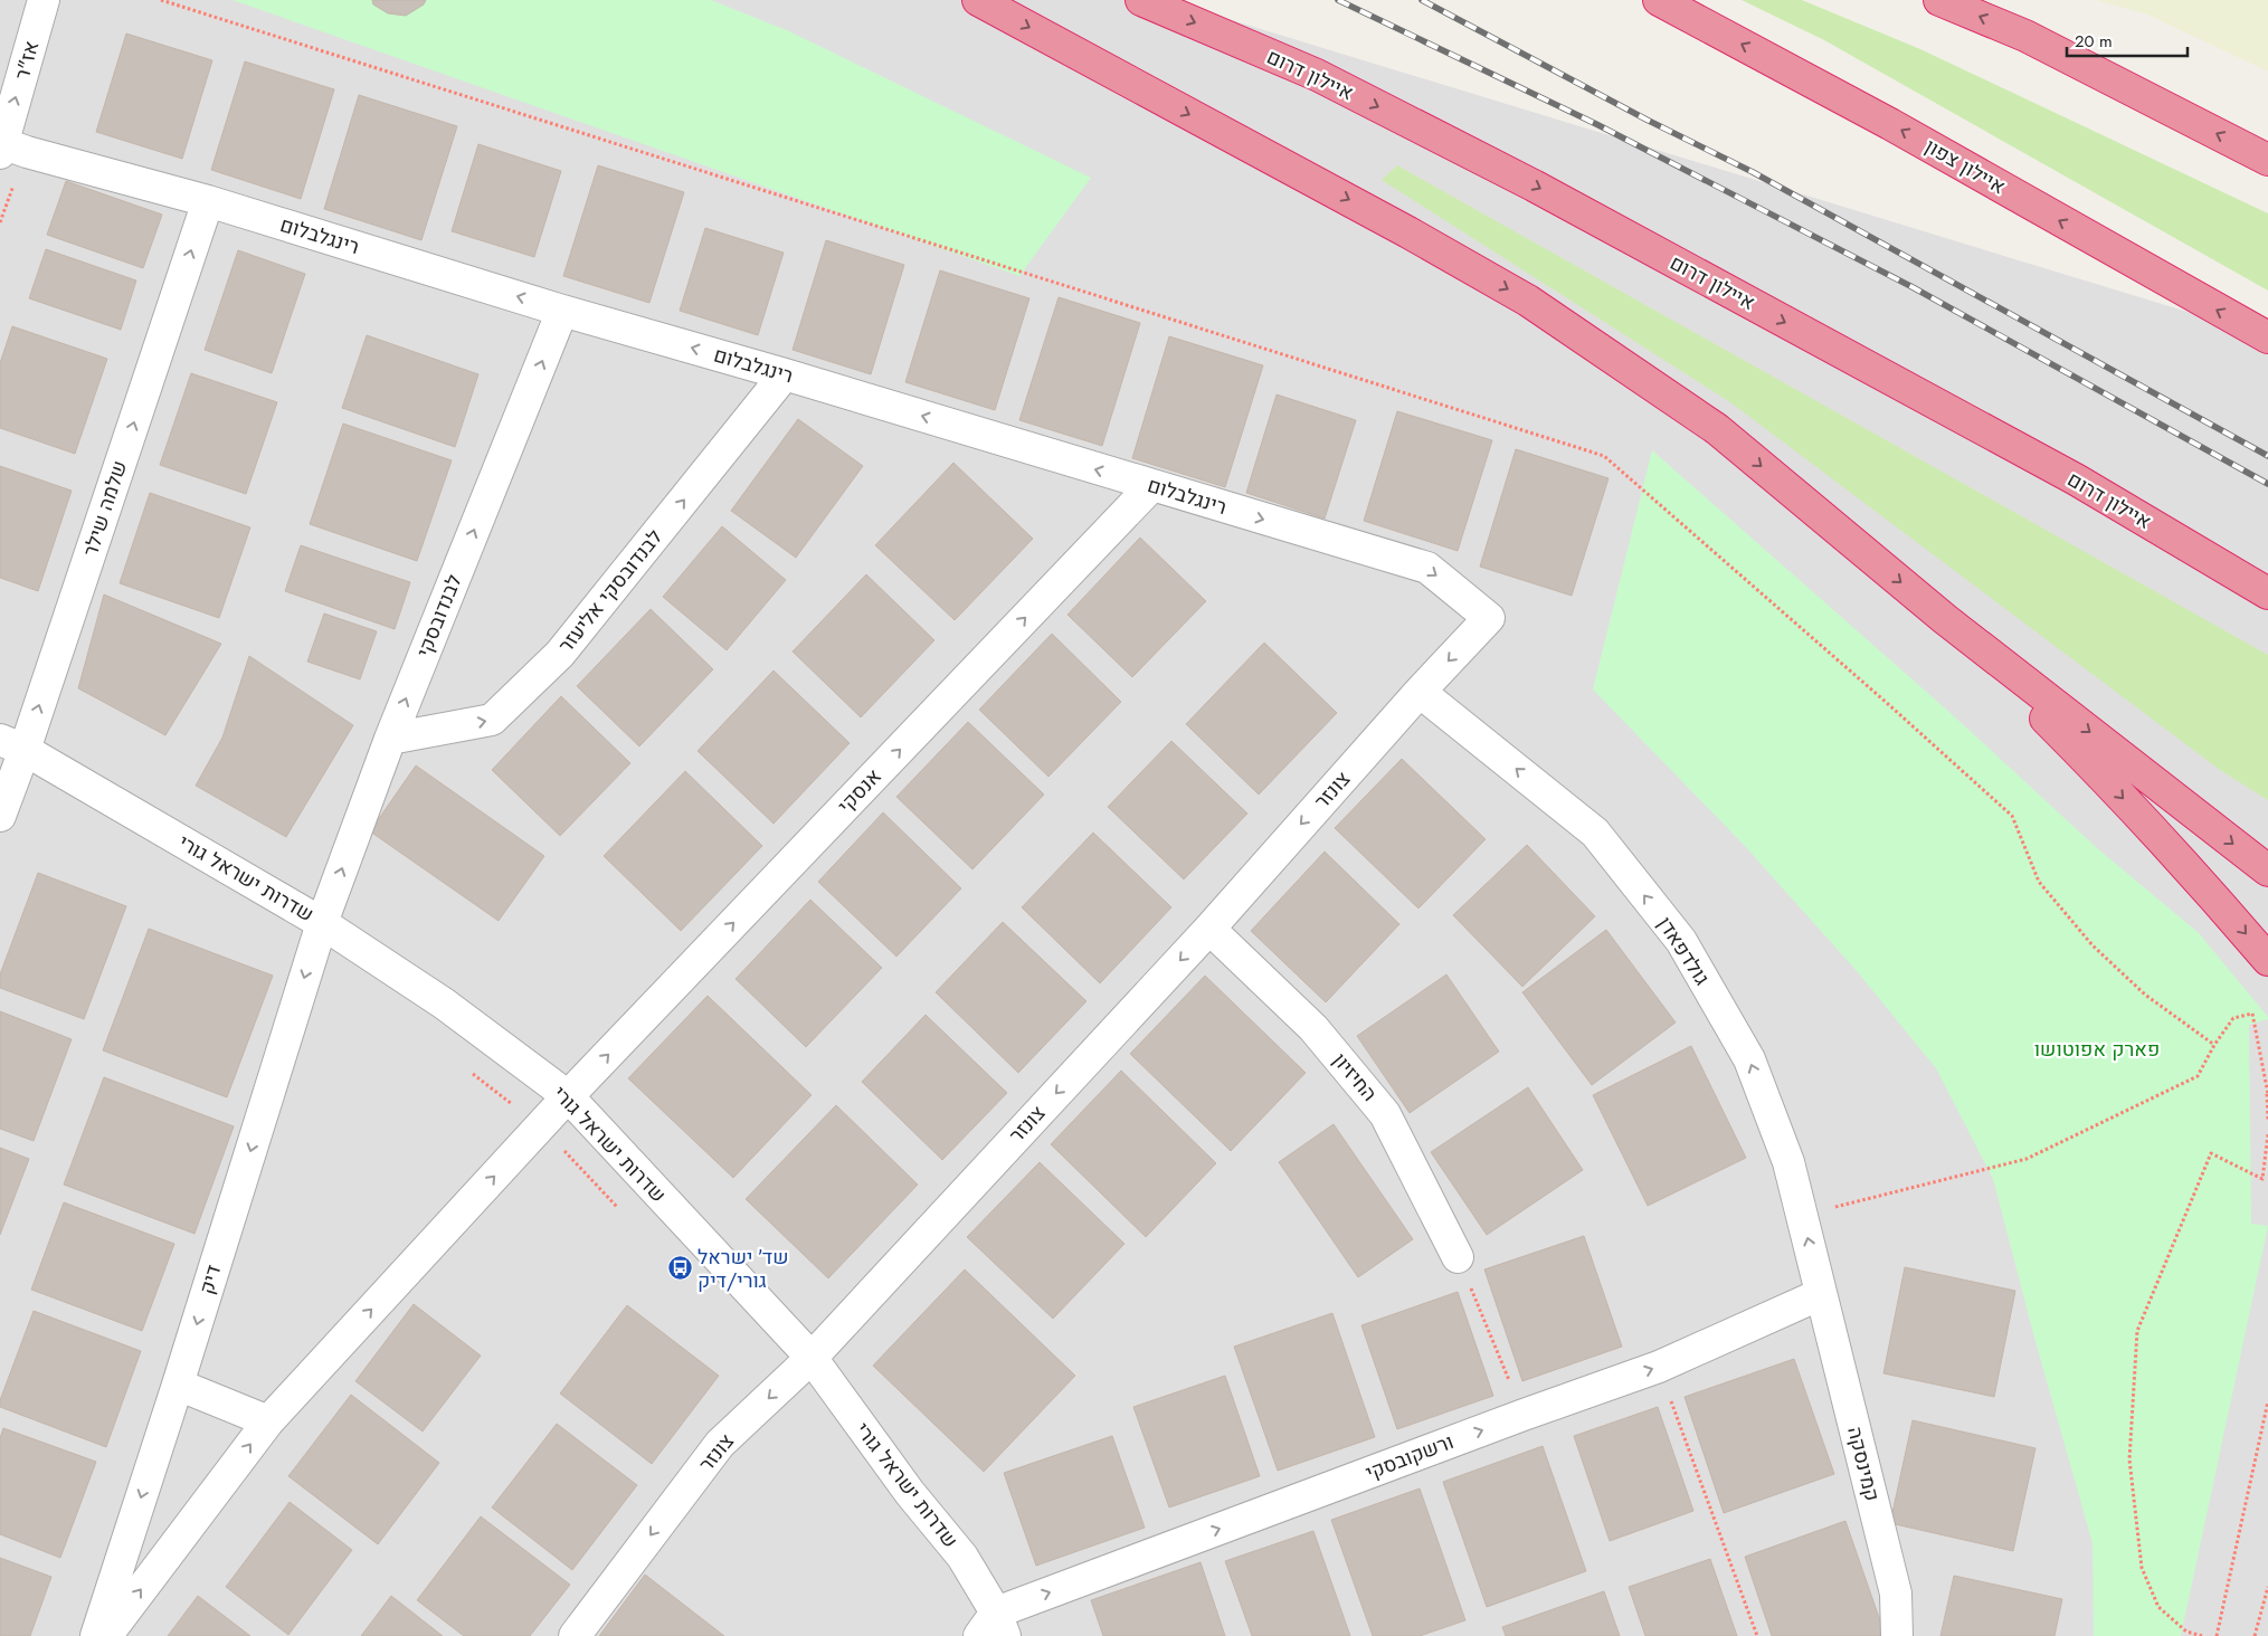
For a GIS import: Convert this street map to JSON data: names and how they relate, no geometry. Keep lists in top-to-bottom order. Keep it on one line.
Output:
{"streets":{"highway":["איילון דרום","איילון צפון"],"street":["אז\"ר","רינגלבלום","שלמה שילר","לבנדובסקי אליעזר","לבנדובסקי","צונזר","אנסקי","שדרות ישראל גורי","גולדפאדן","החיזיון","דיק","ורשקובסקי","קמינסקה"]},"crossings":[["אז\"ר","רינגלבלום"],["רינגלבלום","שלמה שילר"],["רינגלבלום","לבנדובסקי אליעזר"],["רינגלבלום","לבנדובסקי"],["רינגלבלום","צונזר"],["רינגלבלום","אנסקי"],["שלמה שילר","שדרות ישראל גורי"],["לבנדובסקי אליעזר","לבנדובסקי"],["לבנדובסקי","שדרות ישראל גורי"],["לבנדובסקי","דיק"],["צונזר","שדרות ישראל גורי"],["צונזר","גולדפאדן"],["צונזר","החיזיון"],["אנסקי","שדרות ישראל גורי"],["שדרות ישראל גורי","דיק"],["שדרות ישראל גורי","ורשקובסקי"],["גולדפאדן","ורשקובסקי"],["גולדפאדן","קמינסקה"],["ורשקובסקי","קמינסקה"]],"one_way":["אז\"ר","שלמה שילר","לבנדובסקי אליעזר","לבנדובסקי","צונזר","אנסקי","גולדפאדן","ורשקובסקי"],"parks":["פארק אפוטושו"],"places":{"bus stop":["שד׳ ישראל גורי/דיק"]},"scale_bar":"20 m"}
